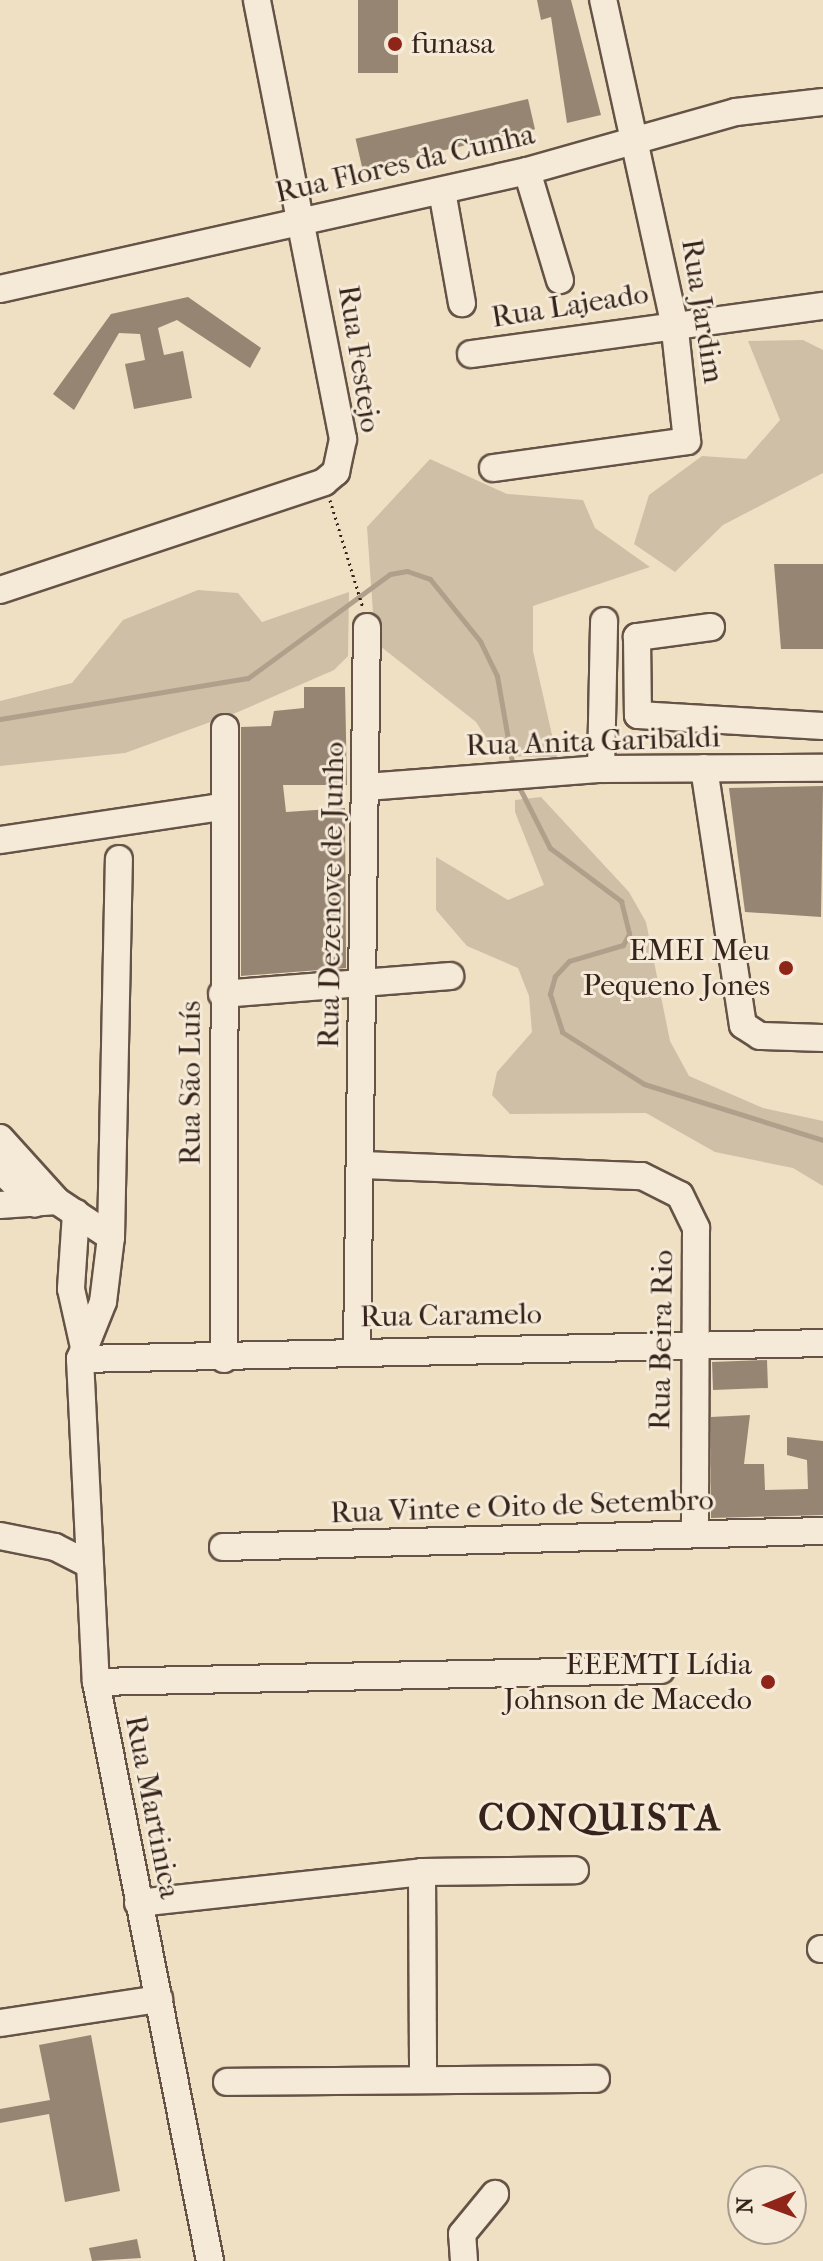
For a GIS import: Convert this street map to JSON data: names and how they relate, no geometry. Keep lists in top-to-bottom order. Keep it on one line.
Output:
{"streets":{"street":["Rua Flores da Cunha","Rua Lajeado","Rua Jardim","Rua Festejo","Rua Anita Garibaldi","Rua Dezenove de Junho","Rua São Luís","Rua Caramelo","Rua Beira Rio","Rua Vinte e Oito de Setembro","Rua Martinica"]},"crossings":[["Rua Flores da Cunha","Rua Jardim"],["Rua Flores da Cunha","Rua Festejo"],["Rua Lajeado","Rua Jardim"],["Rua Anita Garibaldi","Rua Dezenove de Junho"],["Rua Dezenove de Junho","Rua Caramelo"],["Rua Dezenove de Junho","Rua Beira Rio"],["Rua São Luís","Rua Caramelo"],["Rua Caramelo","Rua Beira Rio"],["Rua Caramelo","Rua Martinica"],["Rua Beira Rio","Rua Vinte e Oito de Setembro"]],"districts":["CONQUISTA"],"places":["funasa","EMEI Meu Pequeno Jones","EEEMTI Lídia Johnson de Macedo"],"north":"left"}
